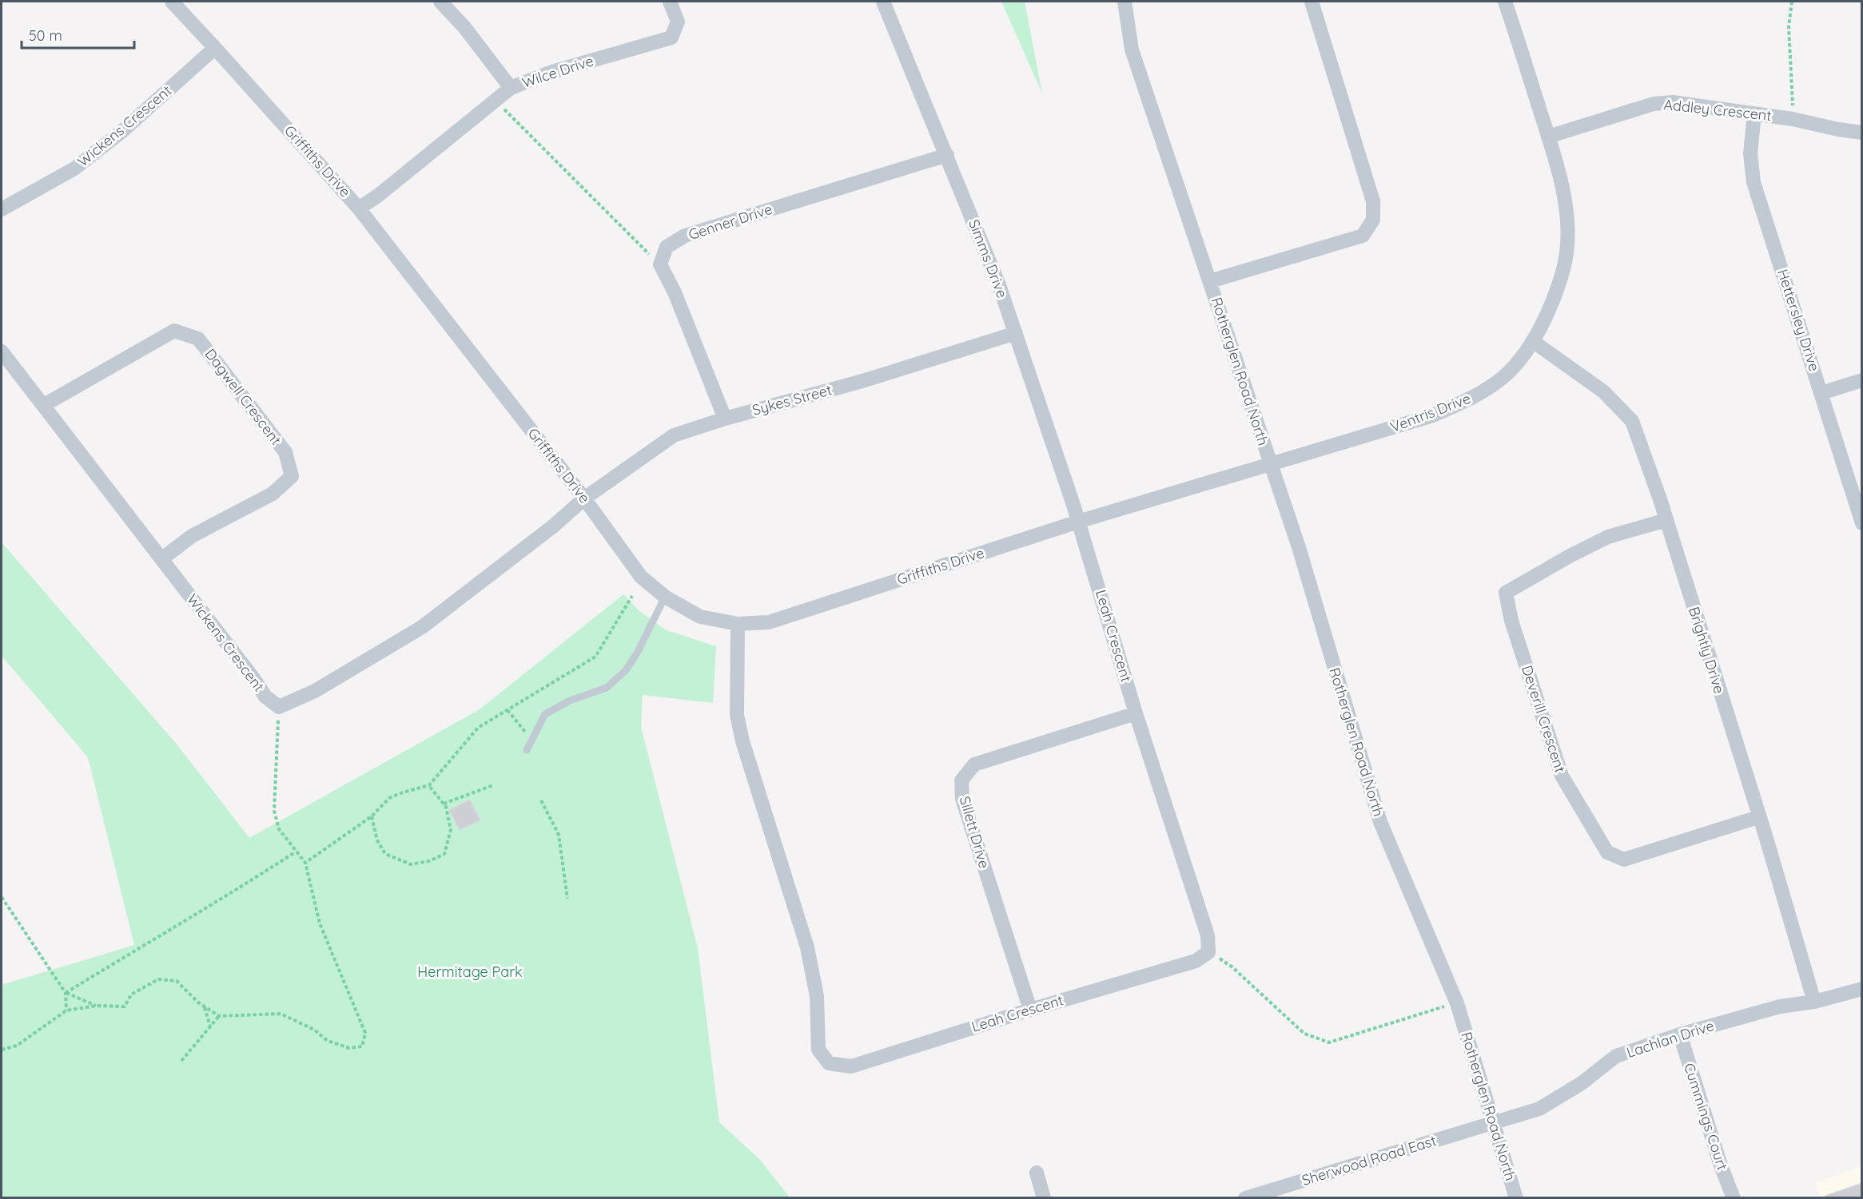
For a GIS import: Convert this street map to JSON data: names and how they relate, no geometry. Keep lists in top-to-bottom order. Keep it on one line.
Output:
{"streets":{"street":["Wilce Drive","Addley Crescent","Wickens Crescent","Griffiths Drive","Genner Drive","Simms Drive","Hettersley Drive","Rotherglen Road North","Dagwell Crescent","Sykes Street","Ventris Drive","Leah Crescent","Brightly Drive","Deverill Crescent","Sillett Drive","Lachlan Drive","Cummings Court","Sherwood Road East"]},"crossings":[["Wilce Drive","Griffiths Drive"],["Addley Crescent","Hettersley Drive"],["Addley Crescent","Ventris Drive"],["Wickens Crescent","Griffiths Drive"],["Wickens Crescent","Dagwell Crescent"],["Griffiths Drive","Simms Drive"],["Griffiths Drive","Sykes Street"],["Griffiths Drive","Ventris Drive"],["Griffiths Drive","Leah Crescent"],["Genner Drive","Simms Drive"],["Simms Drive","Sykes Street"],["Simms Drive","Ventris Drive"],["Simms Drive","Leah Crescent"],["Rotherglen Road North","Ventris Drive"],["Rotherglen Road North","Lachlan Drive"],["Rotherglen Road North","Sherwood Road East"],["Ventris Drive","Leah Crescent"],["Ventris Drive","Brightly Drive"],["Leah Crescent","Sillett Drive"],["Brightly Drive","Deverill Crescent"],["Brightly Drive","Lachlan Drive"],["Lachlan Drive","Cummings Court"],["Lachlan Drive","Sherwood Road East"]],"parks":["Hermitage Park"],"scale_bar":"50 m"}
